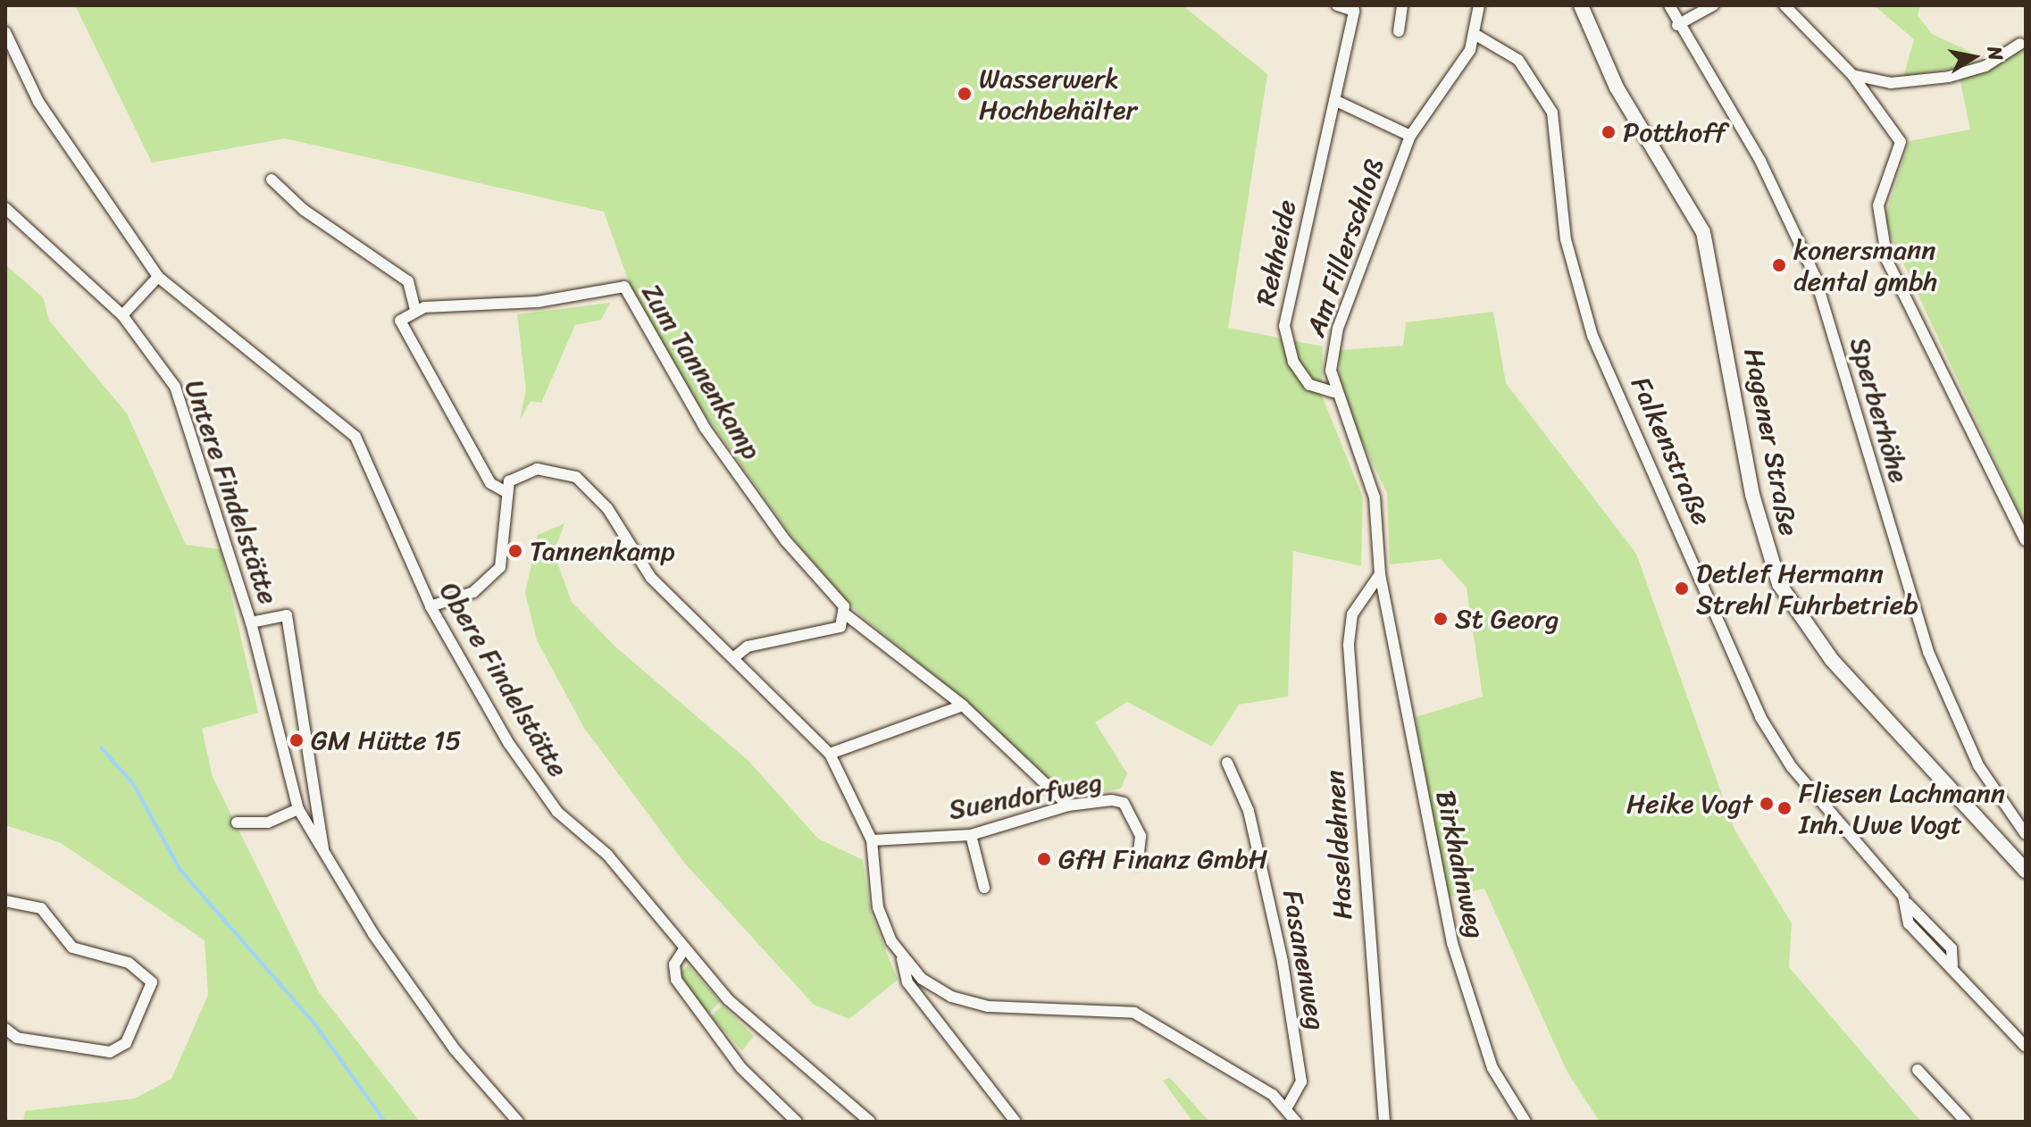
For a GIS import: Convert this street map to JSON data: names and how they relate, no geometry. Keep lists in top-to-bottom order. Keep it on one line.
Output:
{"streets":{"main road":["Hagener Straße"],"street":["Am Fillerschloß","Rehheide","Zum Tannenkamp","Sperberhöhe","Falkenstraße","Untere Findelstätte","Obere Findelstätte","Suendorfweg","Haseldehnen","Birkhahnweg","Fasanenweg"]},"crossings":[["Am Fillerschloß","Rehheide"],["Am Fillerschloß","Falkenstraße"],["Am Fillerschloß","Haseldehnen"],["Am Fillerschloß","Birkhahnweg"],["Zum Tannenkamp","Suendorfweg"]],"places":["Wasserwerk Hochbehälter","Potthoff","konersmann dental gmbh","Tannenkamp","Detlef Hermann Strehl Fuhrbetrieb","St Georg","GM Hütte 15","Heike Vogt","Fliesen Lachmann Inh. Uwe Vogt","GfH Finanz GmbH"],"north":"right"}
